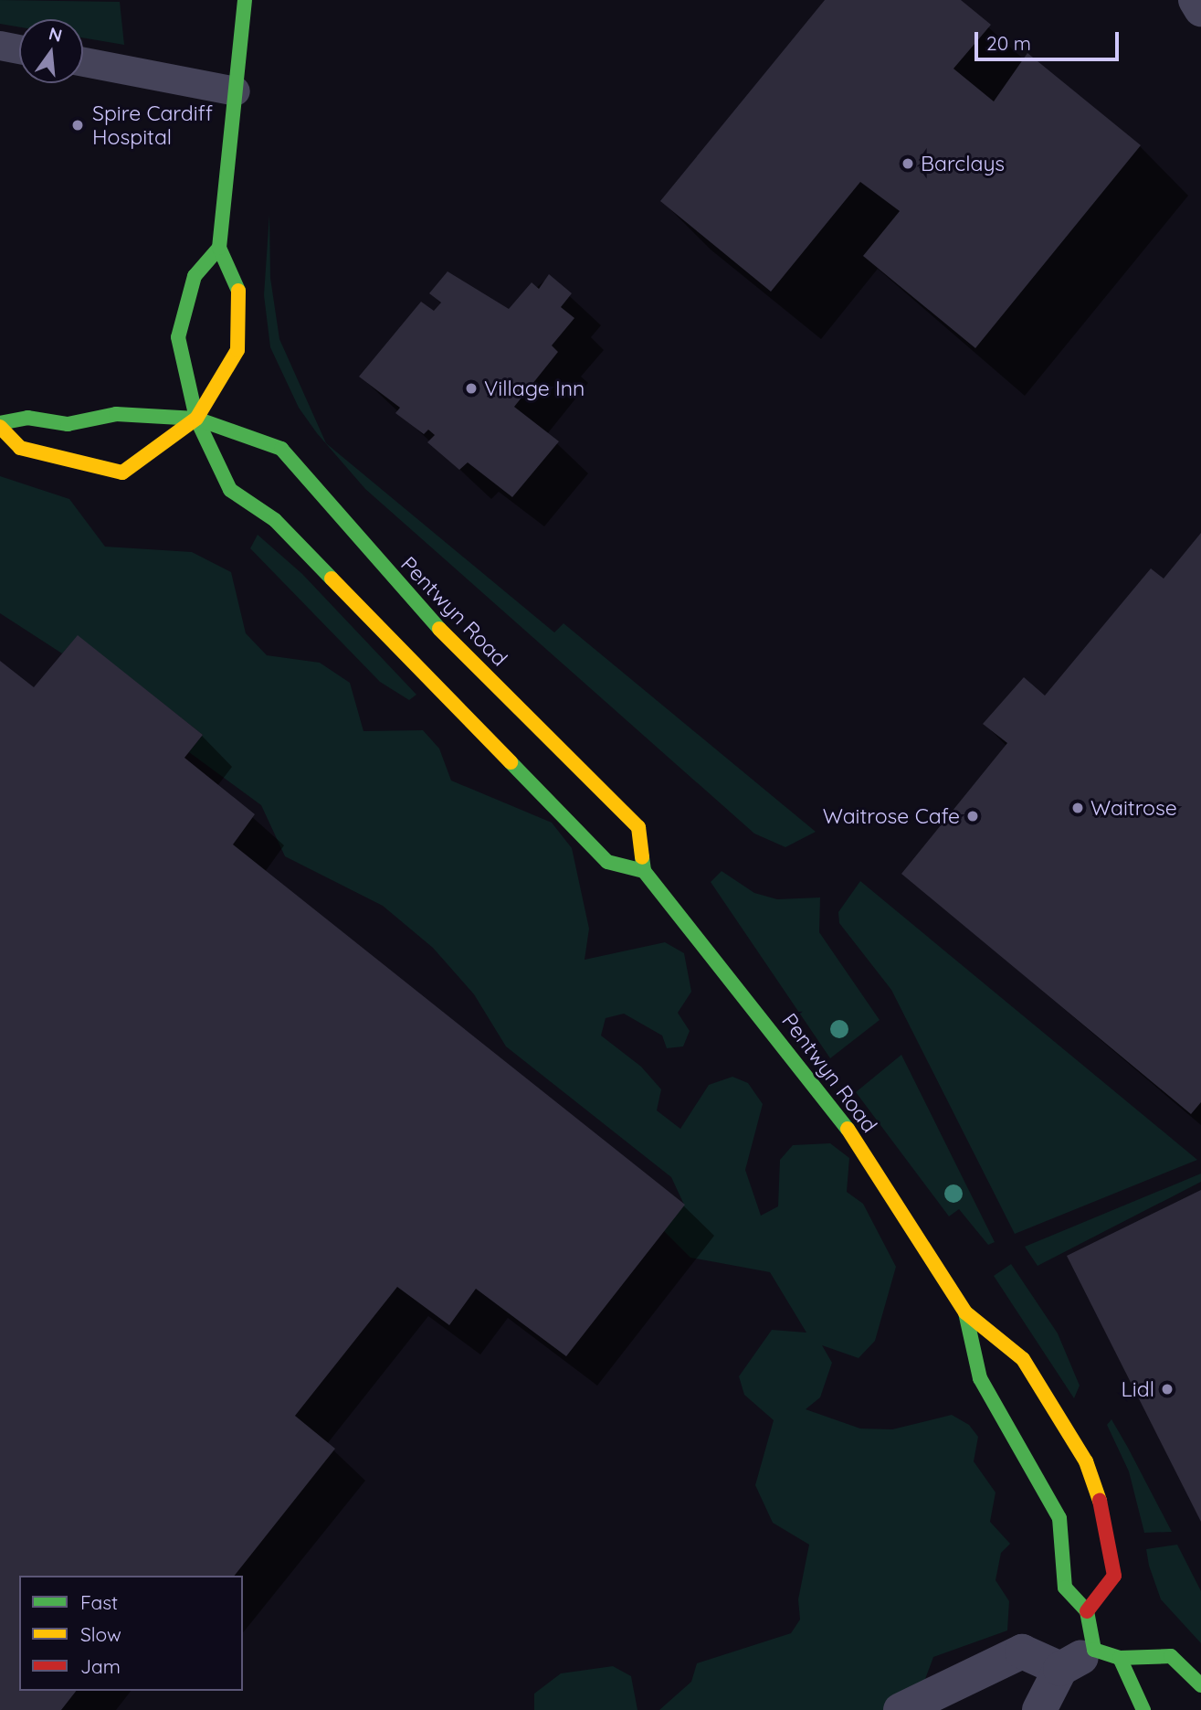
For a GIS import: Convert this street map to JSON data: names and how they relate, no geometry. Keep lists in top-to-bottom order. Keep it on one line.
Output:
{"streets":{"street":["Pentwyn Road"]},"places":["Spire Cardiff Hospital","Barclays","Village Inn","Waitrose","Waitrose Cafe","Lidl"],"legend":["Fast","Slow","Jam"],"scale_bar":"20 m","north":"top"}
